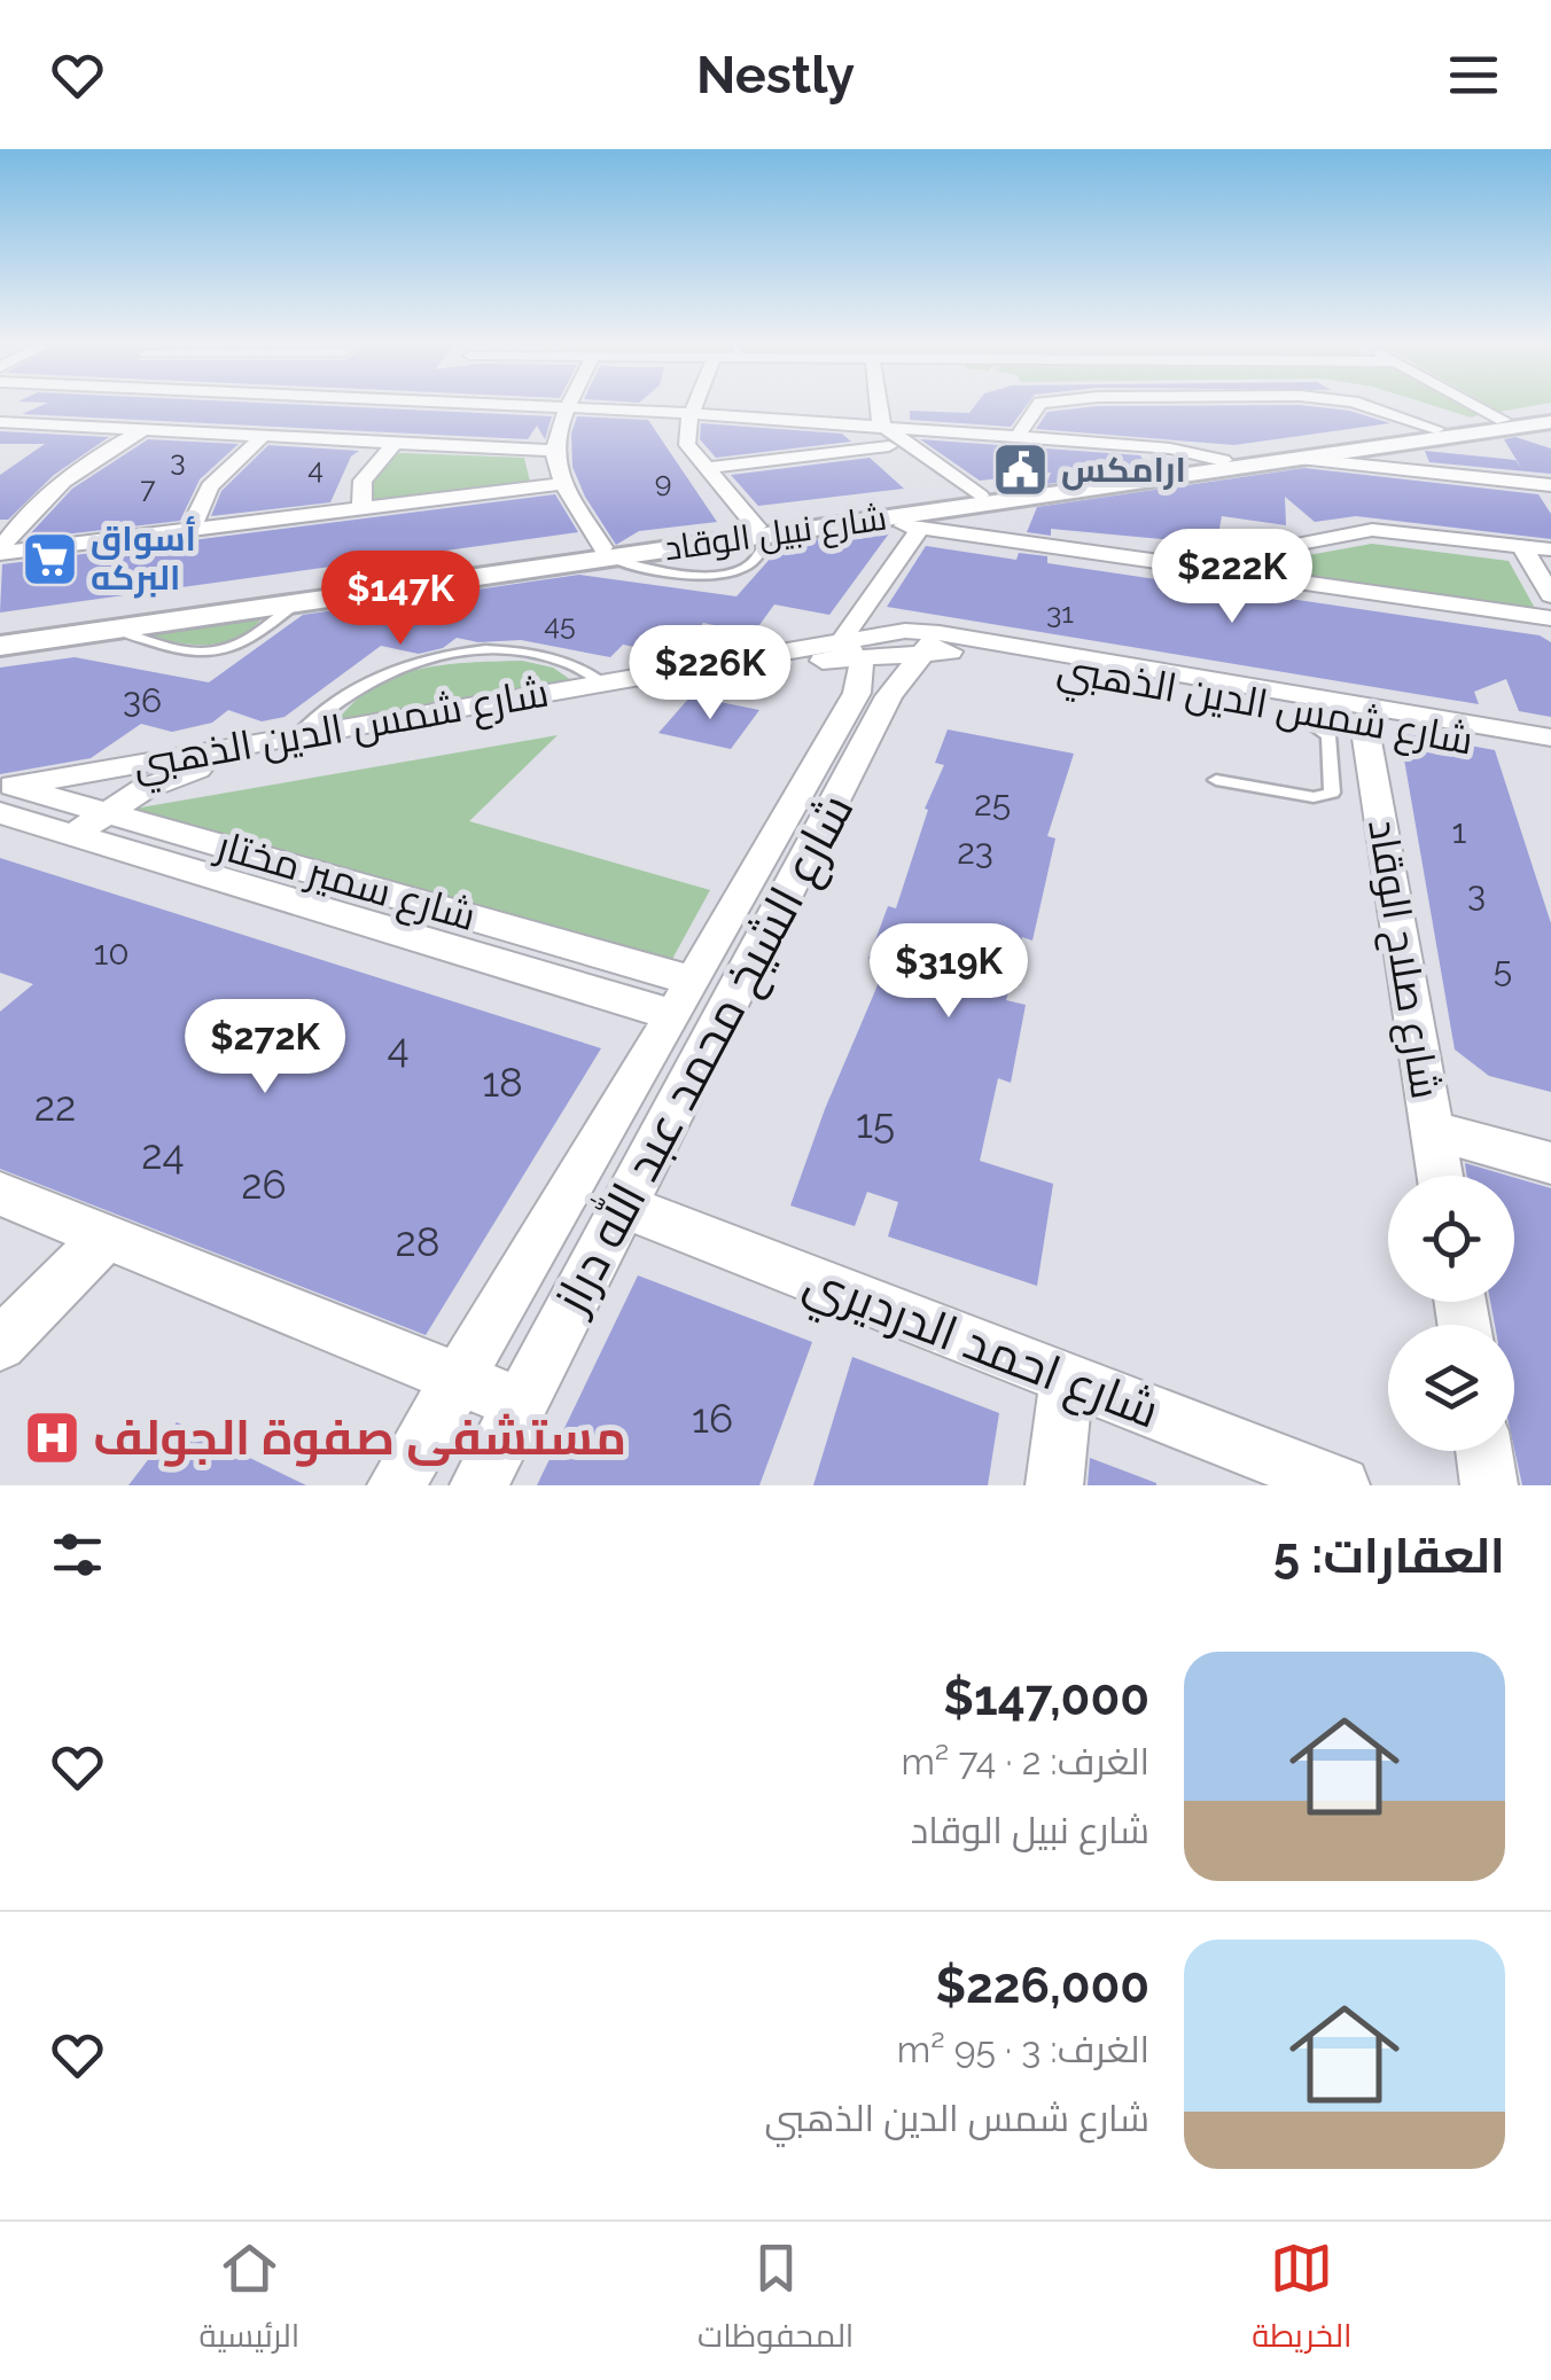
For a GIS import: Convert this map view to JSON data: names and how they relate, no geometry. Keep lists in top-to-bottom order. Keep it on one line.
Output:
{"streets":{"street":["شارع نبيل الوقاد","شارع شمس الدين الذهبي","شارع سمير مختار","شارع صلاح الوقاد","شارع الشيخ محمد عبد الله دراز","شارع احمد الدرديري"]},"crossings":[["شارع شمس الدين الذهبي","شارع سمير مختار"],["شارع شمس الدين الذهبي","شارع صلاح الوقاد"],["شارع شمس الدين الذهبي","شارع الشيخ محمد عبد الله دراز"],["شارع سمير مختار","شارع الشيخ محمد عبد الله دراز"],["شارع الشيخ محمد عبد الله دراز","شارع احمد الدرديري"]],"places":{"public building":["ارامكس"],"supermarket":["أسواق البركه"],"hospital":["مستشفى صفوة الجولف"]},"house_numbers":["3","4","9","7","31","45","36","25","1","23","3","10","5","4","18","22","15","24","26","28","16"],"page":{"header":"Nestly","price":["$222K","$147K","$226K","$319K","$272K"],"heading":"العقارات: 5","list":[{"name":"$147,000","note":"الغرف: 2 · 74 m² · شارع نبيل الوقاد"},{"name":"$226,000","note":"الغرف: 3 · 95 m² · شارع شمس الدين الذهبي"}],"tabs":["الخريطة","المحفوظات","الرئيسية"]}}
